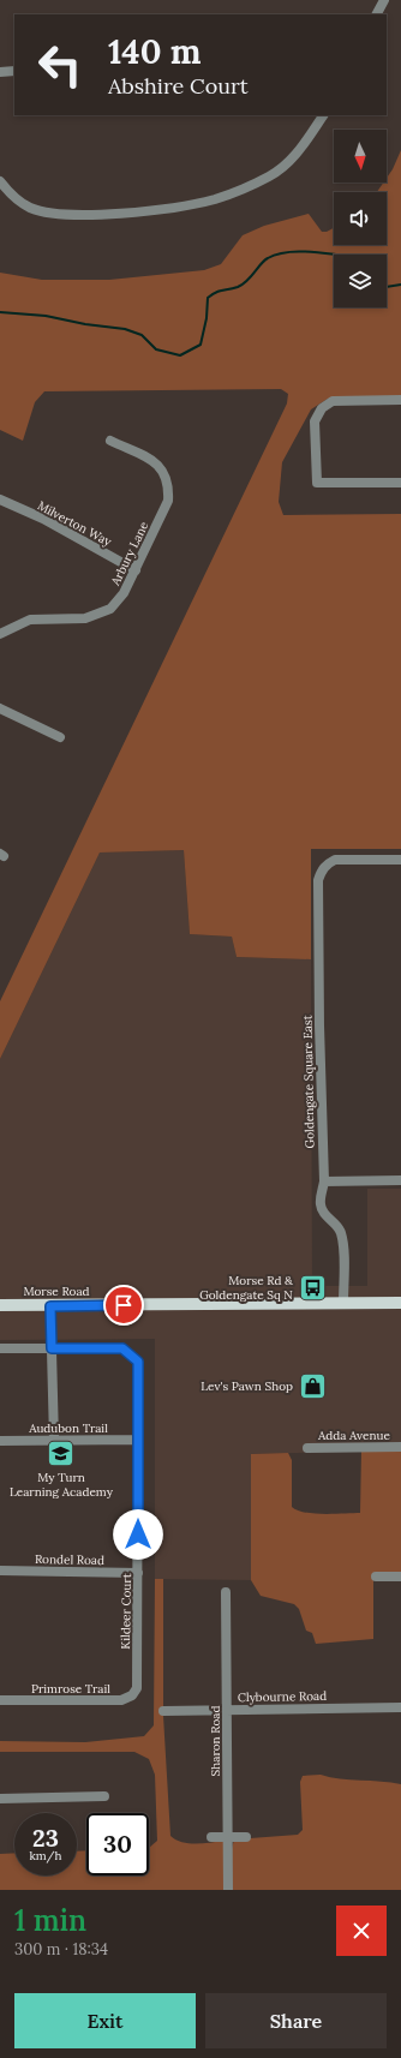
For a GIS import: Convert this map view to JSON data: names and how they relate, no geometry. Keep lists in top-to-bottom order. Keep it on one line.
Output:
{"streets":{"main road":["Morse Road"],"street":["Milverton Way","Arbury Lane","Goldengate Square East","Audubon Trail","Adda Avenue","Rondel Road","Kildeer Court","Primrose Trail","Clybourne Road","Sharon Road"]},"crossings":[["Milverton Way","Arbury Lane"],["Goldengate Square East","Morse Road"],["Audubon Trail","Kildeer Court"],["Rondel Road","Kildeer Court"],["Kildeer Court","Primrose Trail"],["Clybourne Road","Sharon Road"]],"places":{"bus stop":["Morse Rd & Goldengate Sq N"],"shop":["Lev's Pawn Shop"],"school or university":["My Turn Learning Academy"]},"north":"bottom","page":{"turn":["140 m","Abshire Court"],"speed":"23 km/h","limit":"30","heading":["1 min","300 m · 18:34"],"buttons":["Exit","Share"]}}
